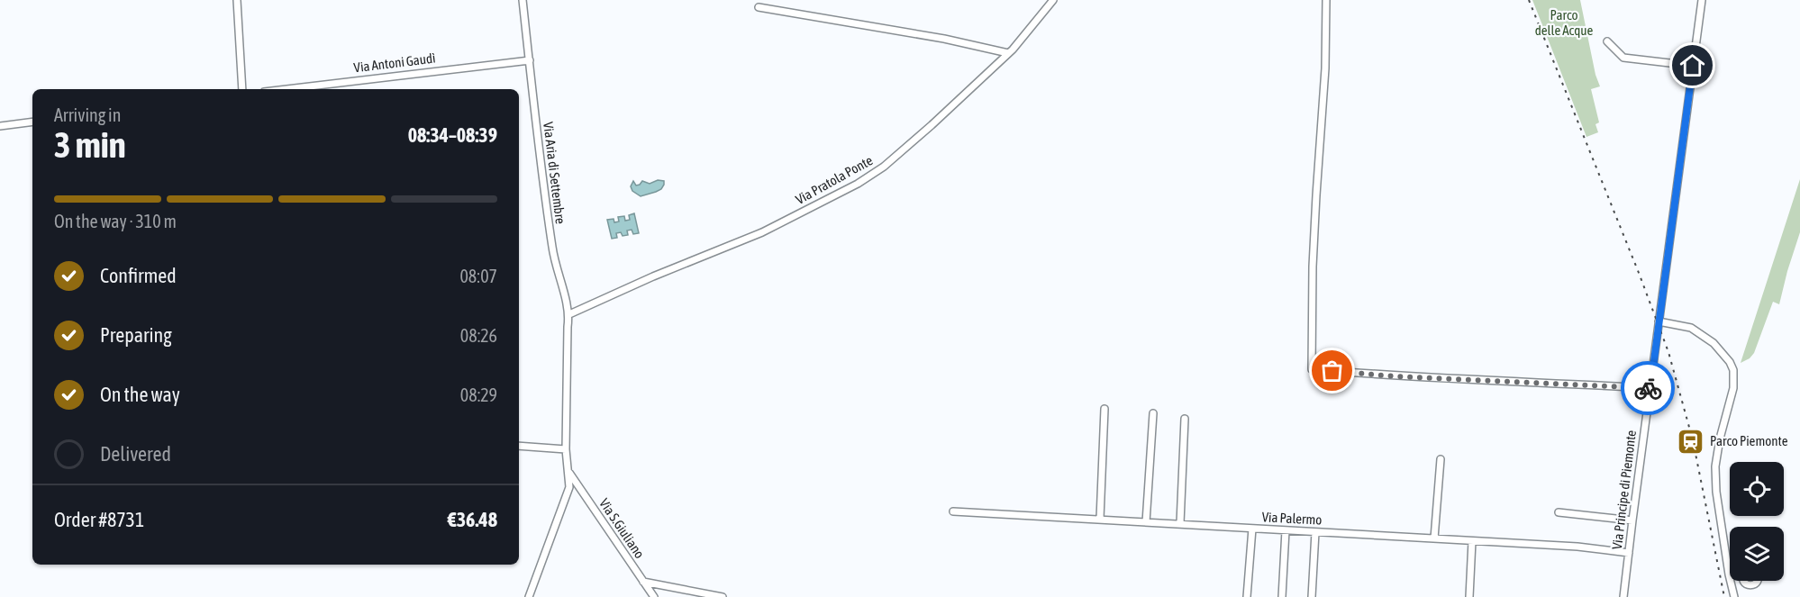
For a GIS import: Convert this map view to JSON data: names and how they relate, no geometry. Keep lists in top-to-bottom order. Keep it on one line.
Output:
{"streets":{"street":["Via Antoni Gaudì","Via Aria di Settembre","Via Pratola Ponte","Via Principe di Piemonte","Via Palermo","Via S.Giuliano"]},"crossings":[["Via Antoni Gaudì","Via Aria di Settembre"],["Via Aria di Settembre","Via Pratola Ponte"],["Via Aria di Settembre","Via S.Giuliano"],["Via Principe di Piemonte","Via Palermo"]],"parks":["Parco delle Acque"],"places":{"station":["Parco Piemonte"]},"page":{"heading":["3 min","Arriving in","08:34–08:39"],"panel":["Order #8731","€36.48"],"bar":"On the way · 310 m","list":[["Confirmed","08:07"],["Preparing","08:26"],["On the way","08:29"],"Delivered"]}}
